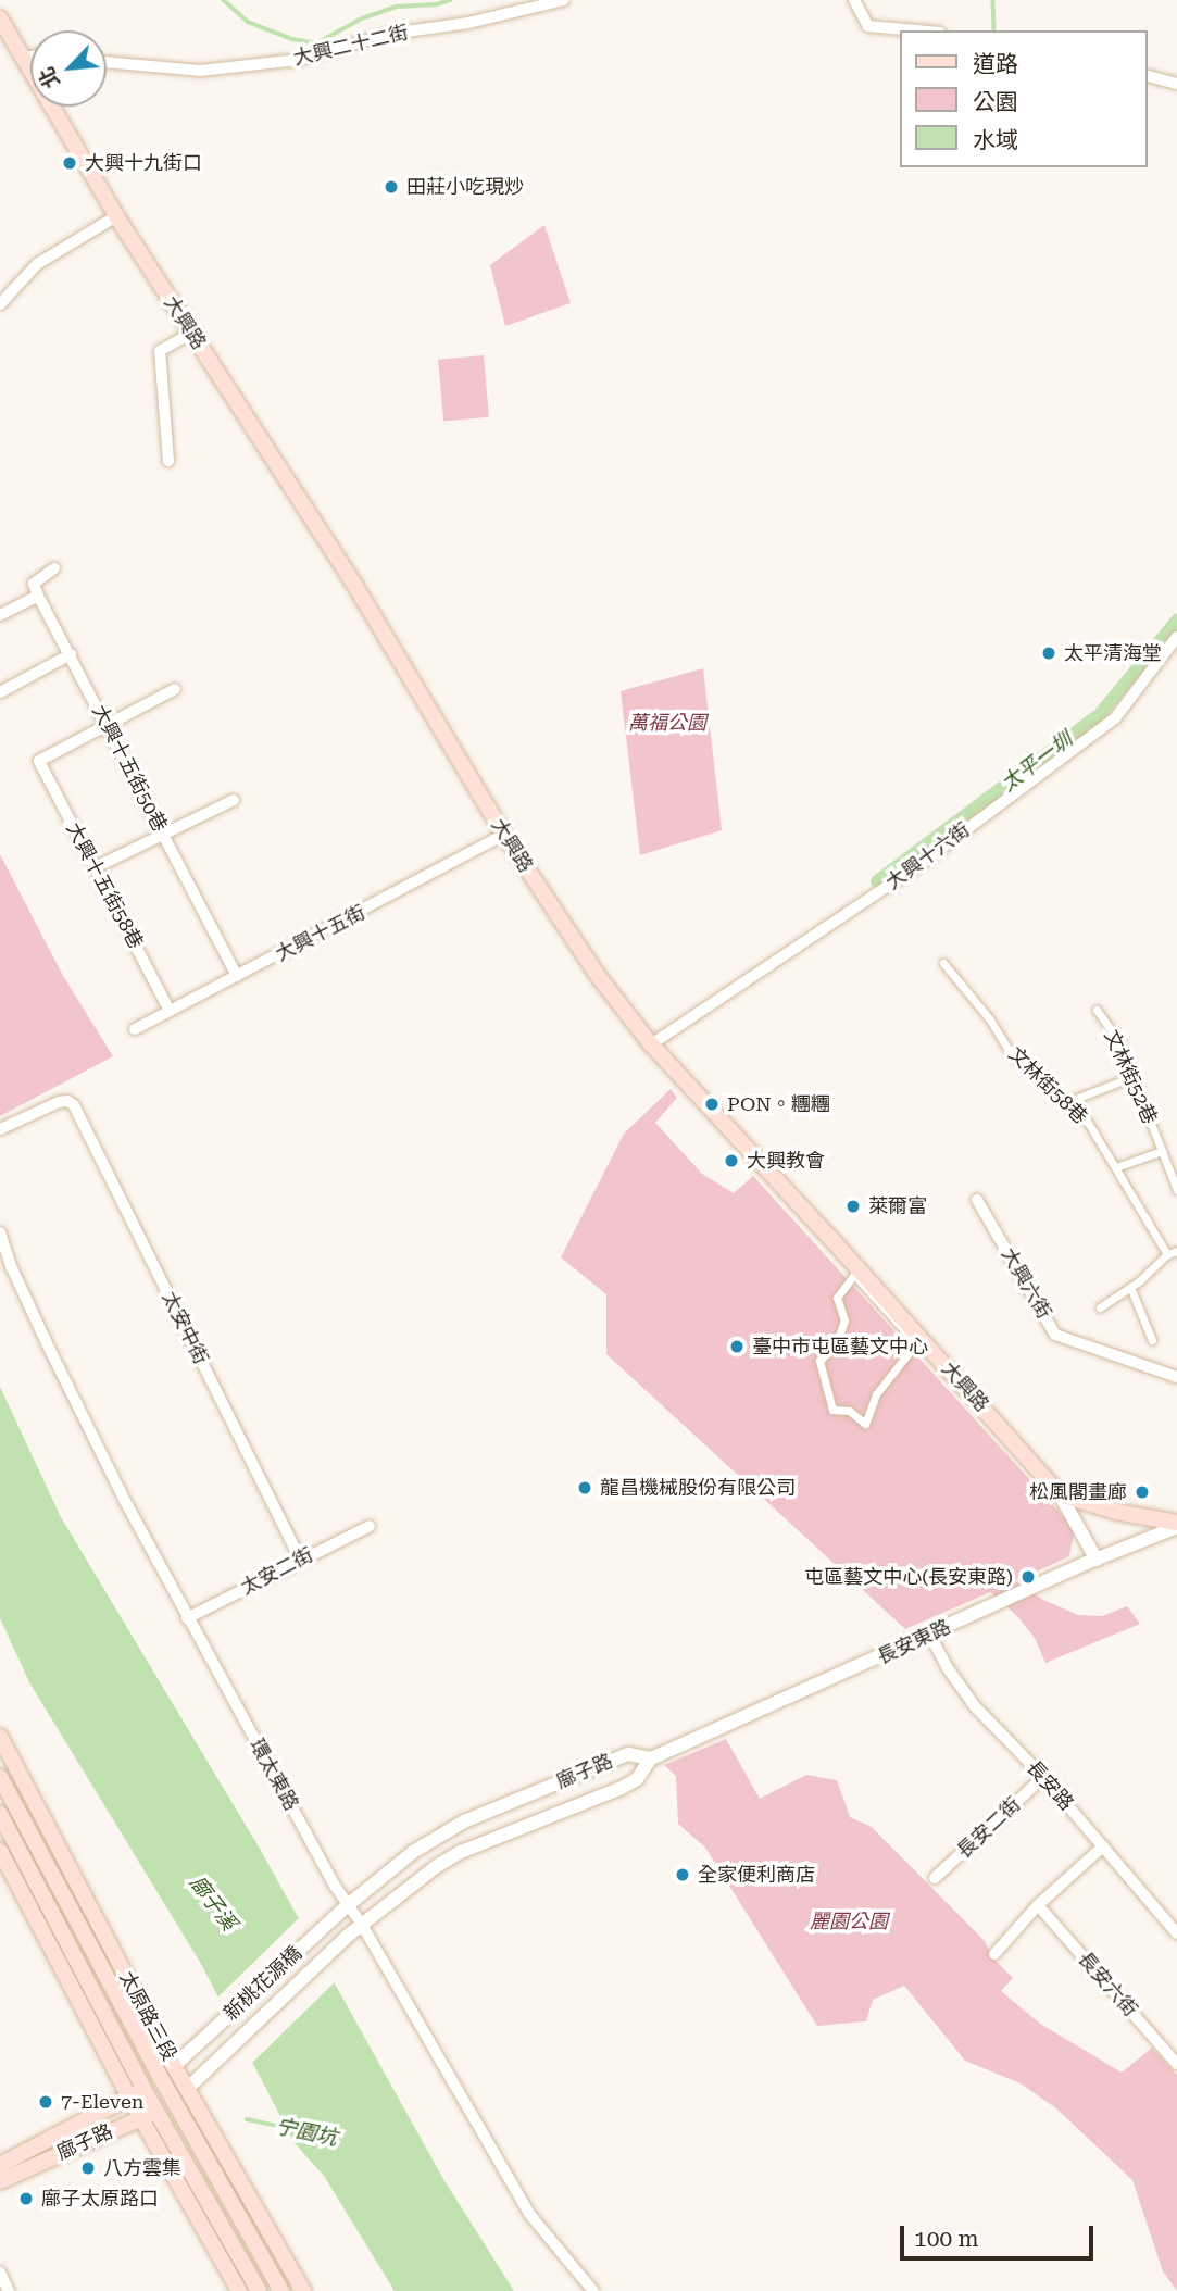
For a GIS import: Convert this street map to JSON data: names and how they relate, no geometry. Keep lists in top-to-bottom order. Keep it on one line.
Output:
{"streets":{"main road":["大興路","廍子路","太原路三段"],"street":["大興二十二街","大興十五街50巷","大興十六街","大興十五街58巷","大興十五街","文林街52巷","文林街58巷","大興六街","太安中街","太安二街","長安東路","環太東路","長安路","長安二街","新桃花源橋","長安六街"]},"crossings":[["大興路","大興十六街"],["大興路","大興十五街"],["大興十五街50巷","大興十五街58巷"],["大興十五街50巷","大興十五街"],["大興十五街58巷","大興十五街"],["太安中街","太安二街"],["太安二街","環太東路"],["長安東路","廍子路"],["長安東路","長安路"],["廍子路","環太東路"],["廍子路","新桃花源橋"],["廍子路","太原路三段"],["長安路","長安二街"]],"water":["太平一圳","廍子溪","宁園坑"],"parks":["萬福公園","麗園公園"],"places":["大興十九街口","田莊小吃現炒","太平清海堂","PON。糰糰","大興教會","萊爾富","臺中市屯區藝文中心","龍昌機械股份有限公司","松風閣畫廊","屯區藝文中心(長安東路)","全家便利商店","7-Eleven","八方雲集","廍子太原路口"],"legend":["道路","公園","水域"],"scale_bar":"100 m","north":"bottom left"}
